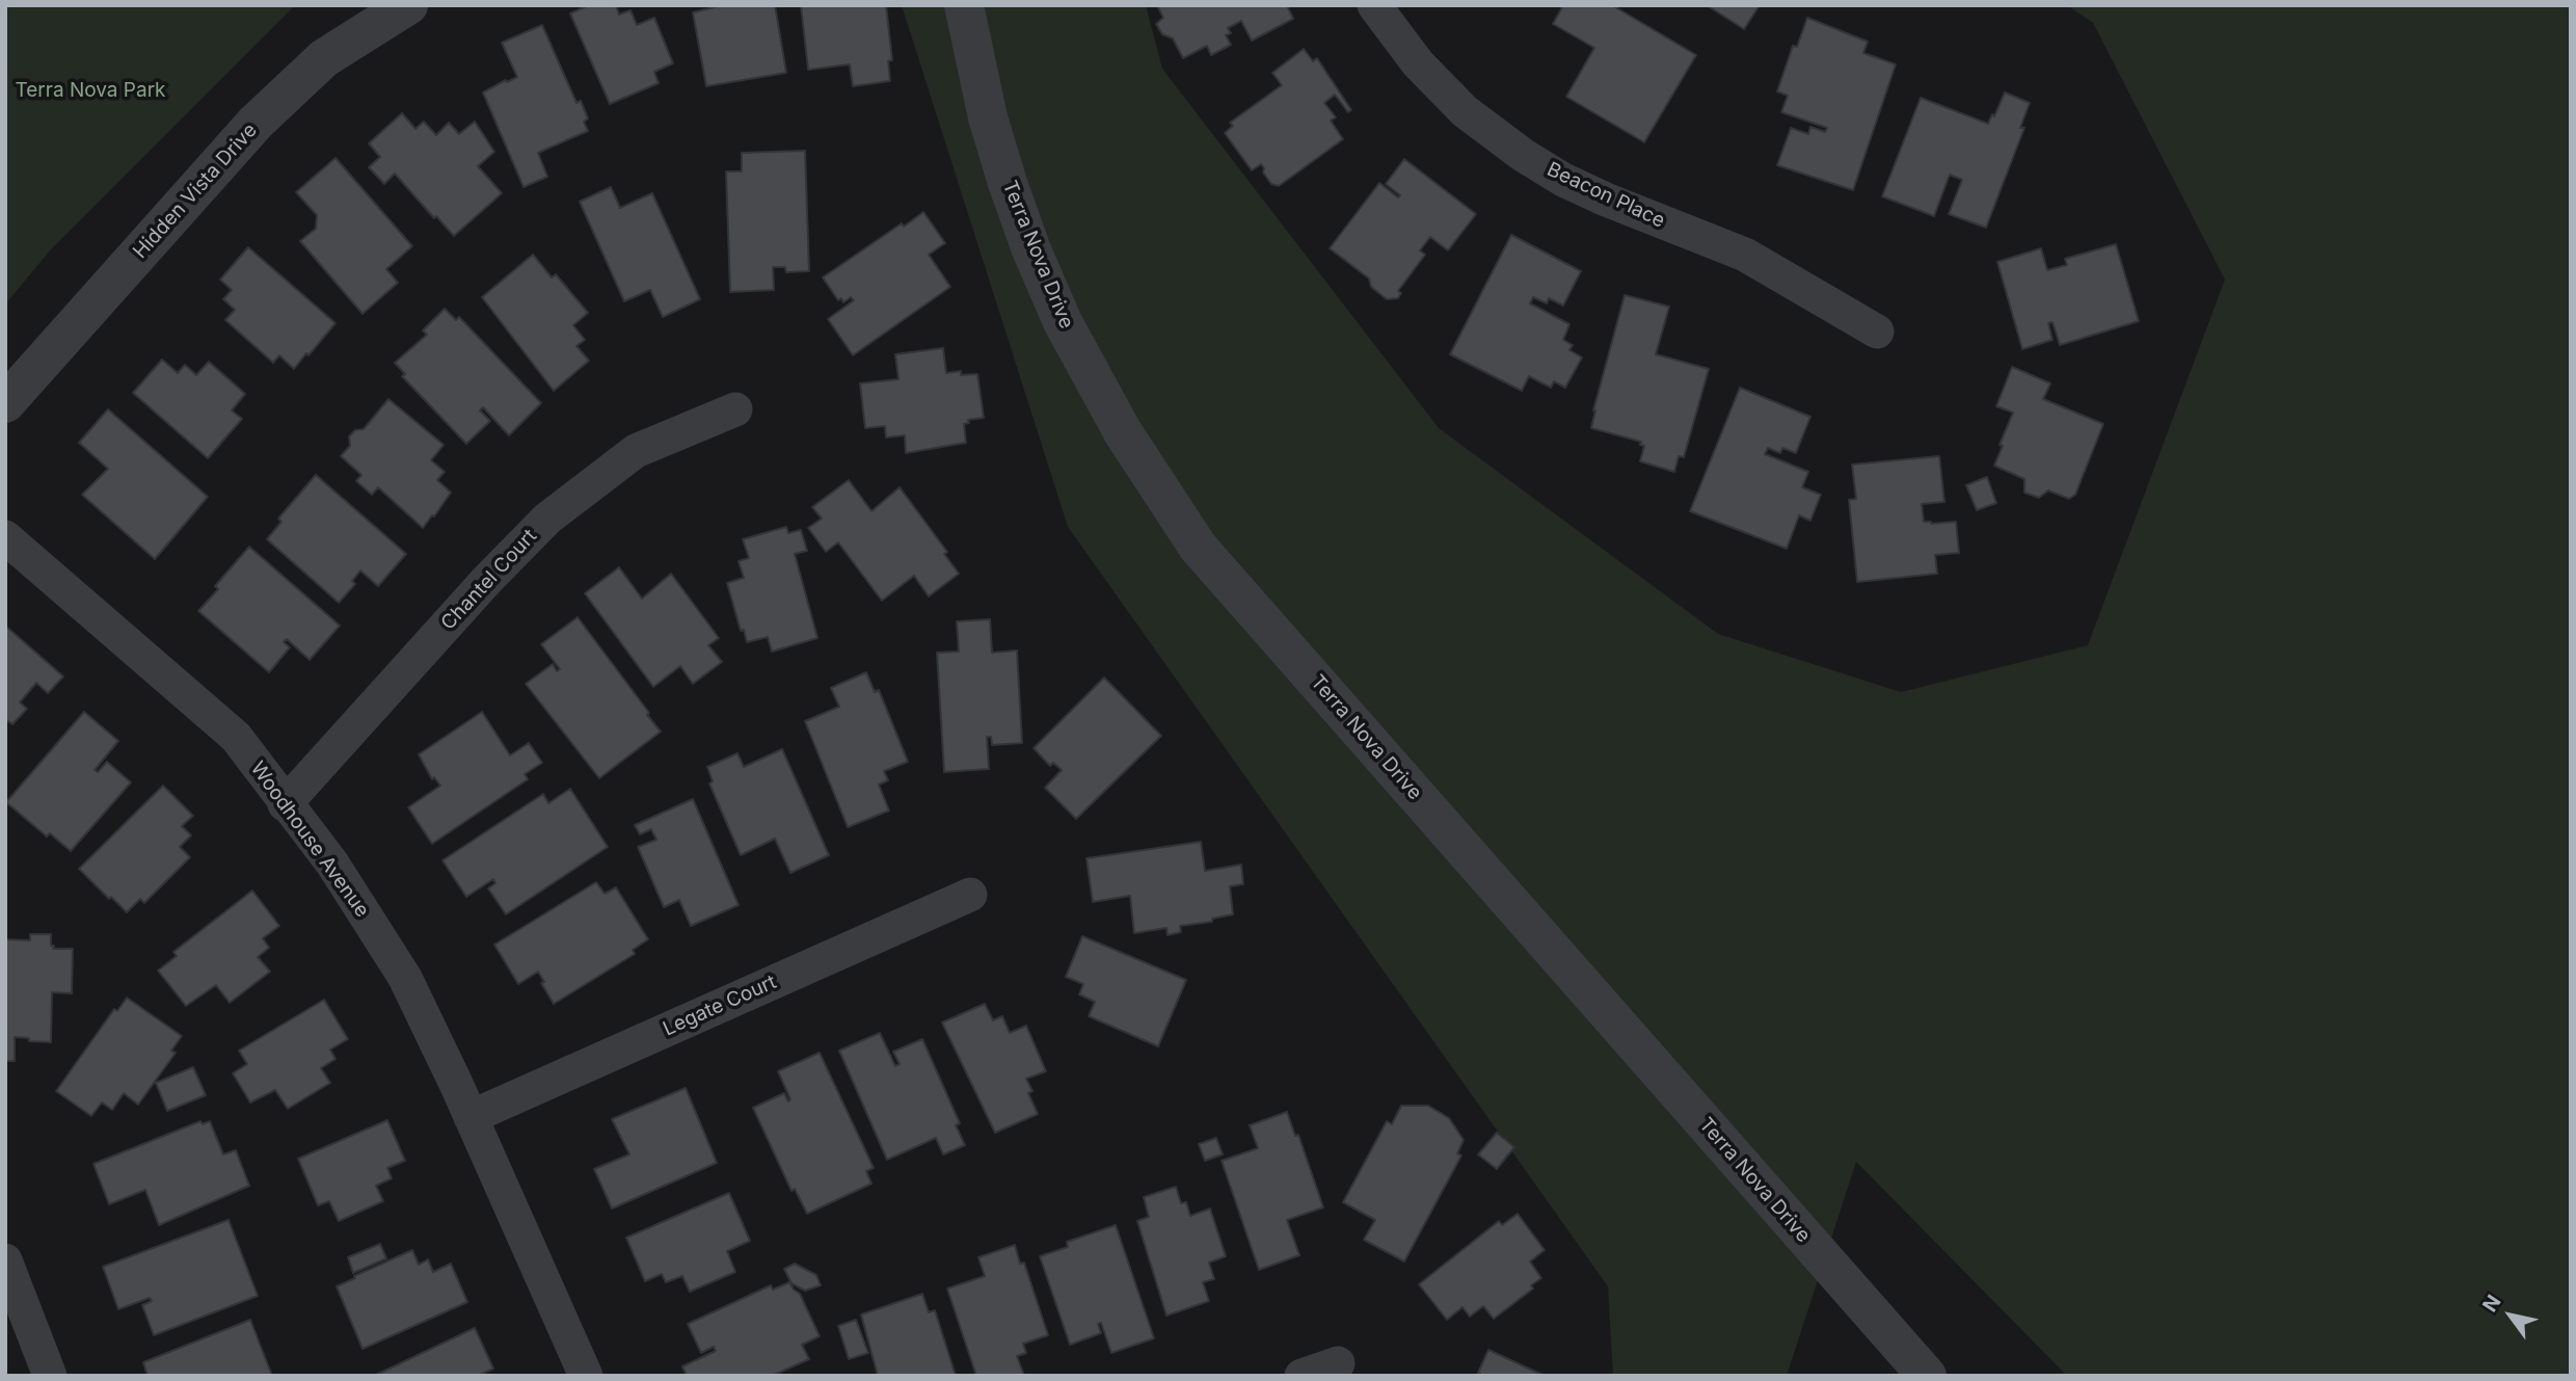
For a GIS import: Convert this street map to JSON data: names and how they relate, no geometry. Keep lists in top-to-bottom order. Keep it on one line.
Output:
{"streets":{"street":["Hidden Vista Drive","Beacon Place","Terra Nova Drive","Chantel Court","Woodhouse Avenue","Legate Court"]},"crossings":[["Chantel Court","Woodhouse Avenue"],["Woodhouse Avenue","Legate Court"]],"parks":["Terra Nova Park"],"north":"top left"}
